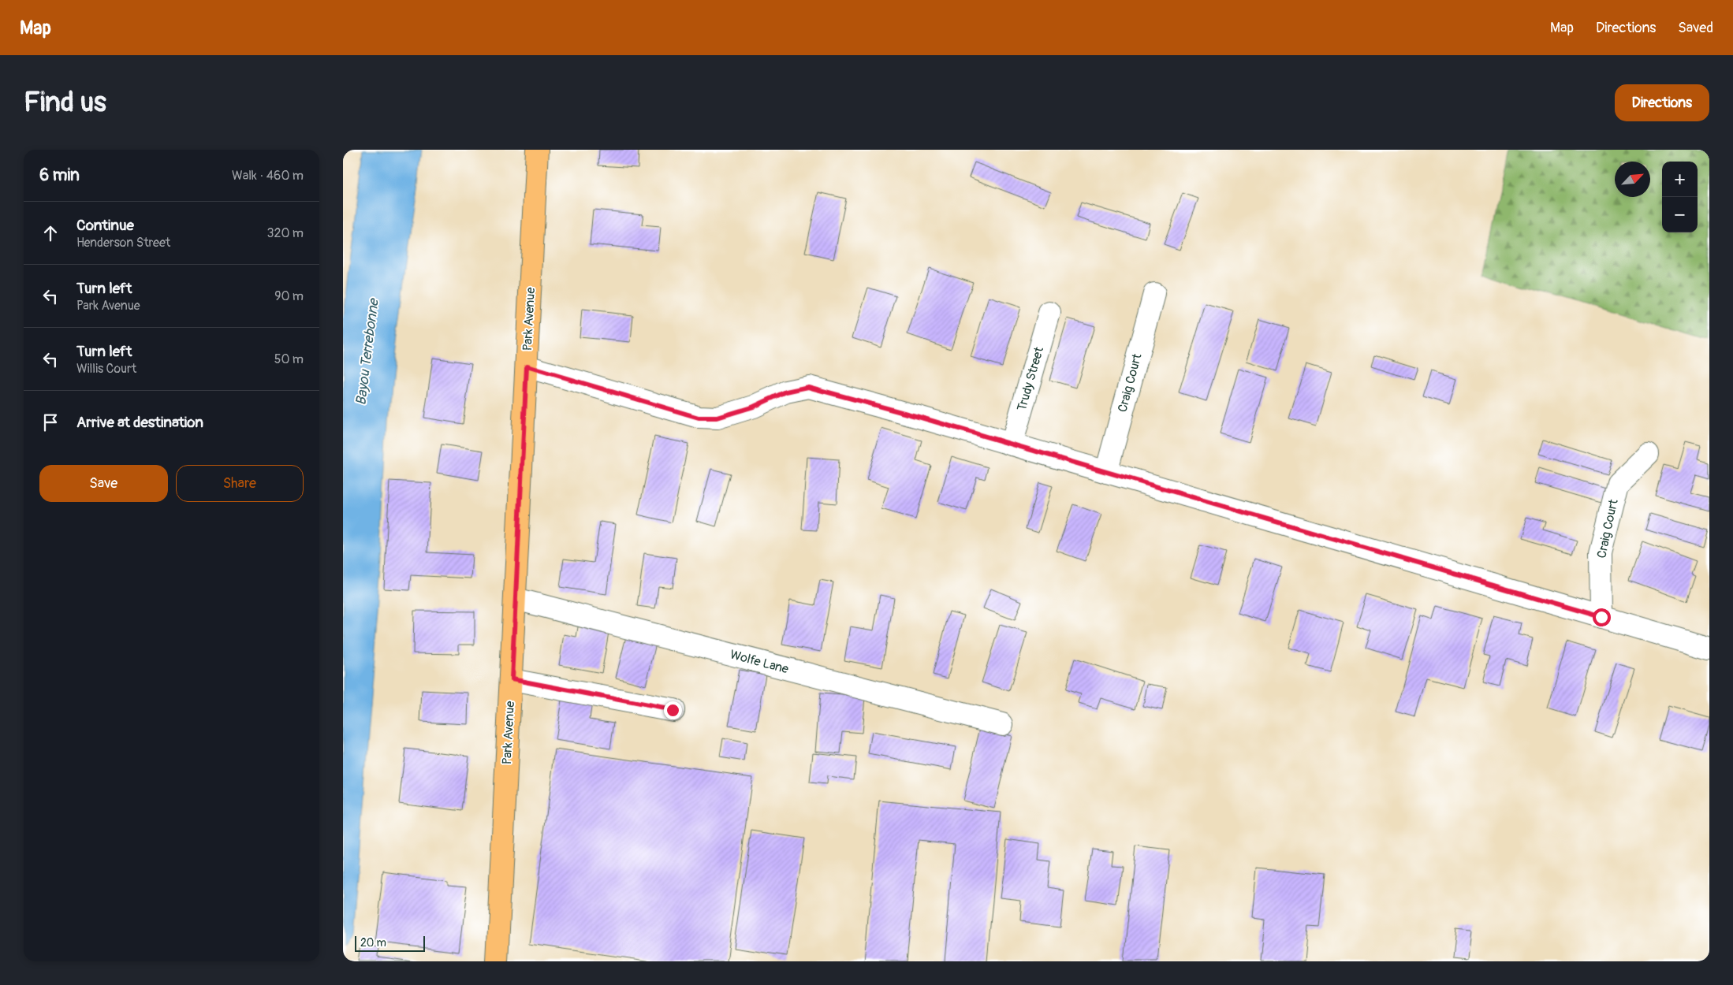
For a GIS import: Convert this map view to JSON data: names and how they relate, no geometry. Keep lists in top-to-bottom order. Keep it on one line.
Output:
{"streets":{"main road":["Park Avenue"],"street":["Trudy Street","Craig Court","Wolfe Lane"]},"crossings":[["Park Avenue","Wolfe Lane"]],"water":["Bayou Terrebonne"],"scale_bar":"20 m","north":"top right","page":{"header":"Map","nav":["Map","Directions","Saved"],"buttons":["Directions",["Save","Share"]],"title":"Find us","heading":["6 min","Walk · 460 m"],"map_buttons":["+","−"],"list":[["Continue","Henderson Street","320 m"],["Turn left","Park Avenue","90 m"],["Turn left","Willis Court","50 m"],"Arrive at destination"],"scale":"20 m"}}
